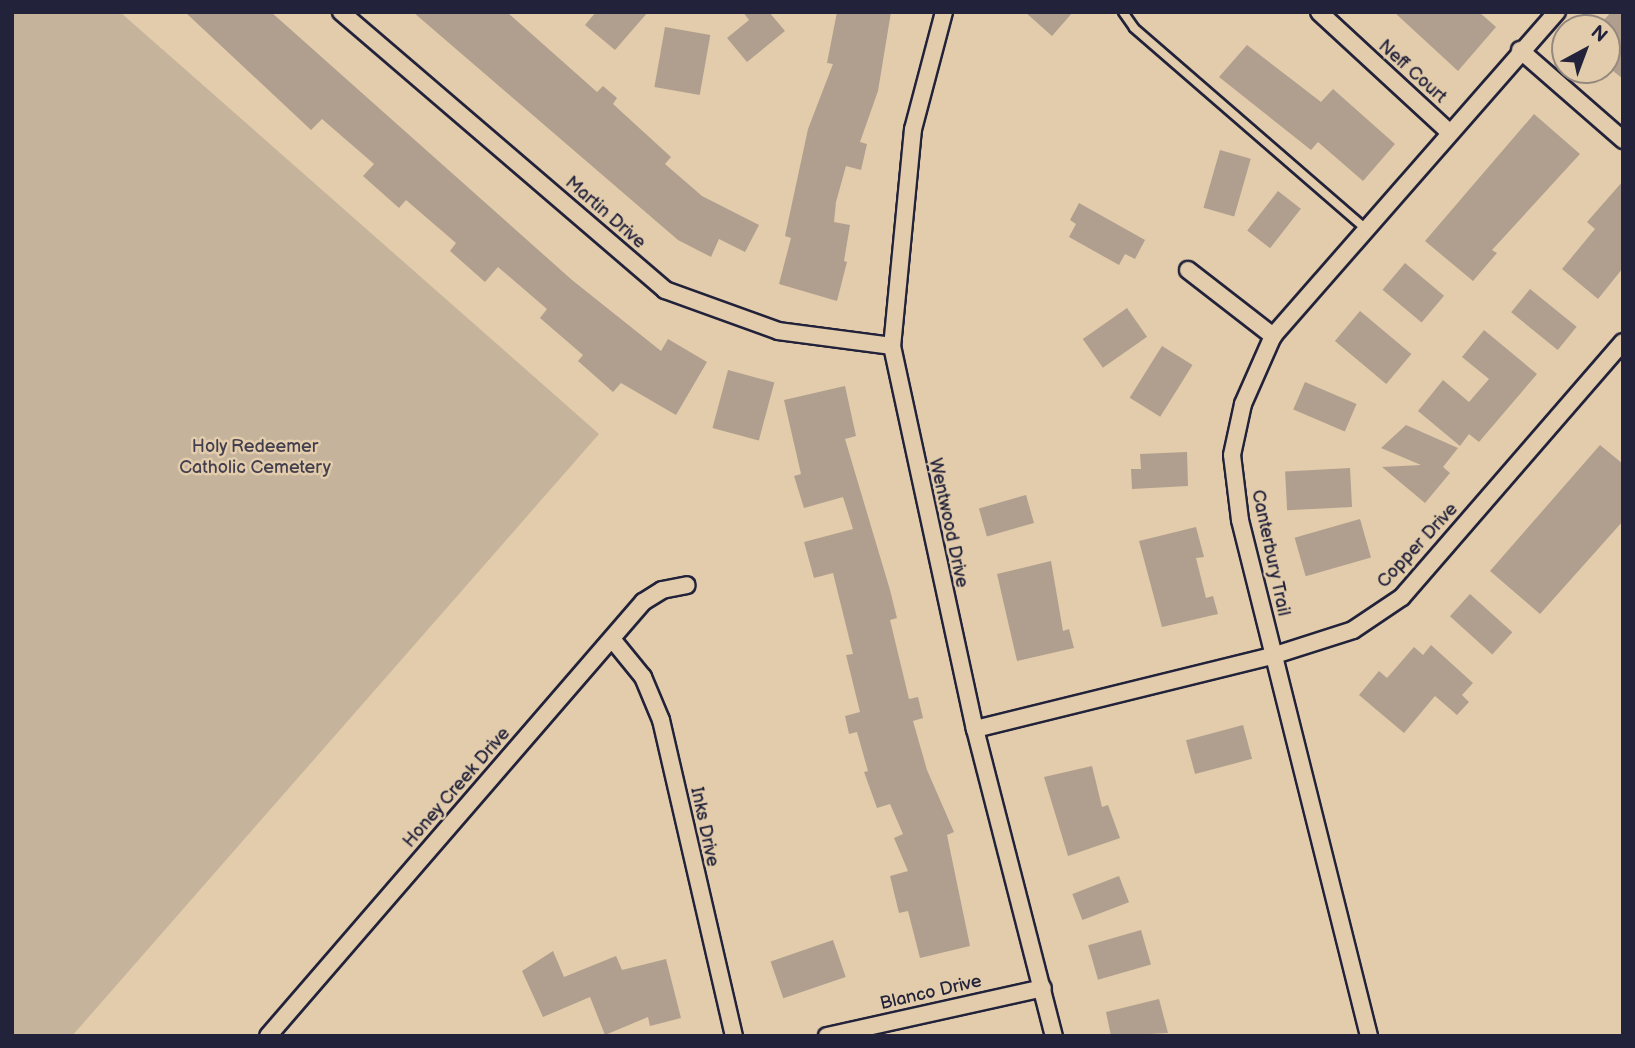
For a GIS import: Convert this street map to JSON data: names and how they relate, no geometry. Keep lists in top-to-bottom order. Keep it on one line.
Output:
{"streets":{"street":["Neff Court","Martin Drive","Wentwood Drive","Copper Drive","Canterbury Trail","Honey Creek Drive","Inks Drive","Blanco Drive"]},"crossings":[["Neff Court","Canterbury Trail"],["Martin Drive","Wentwood Drive"],["Wentwood Drive","Copper Drive"],["Wentwood Drive","Blanco Drive"],["Copper Drive","Canterbury Trail"],["Honey Creek Drive","Inks Drive"]],"parks":["Holy Redeemer Catholic Cemetery"],"north":"top right"}
